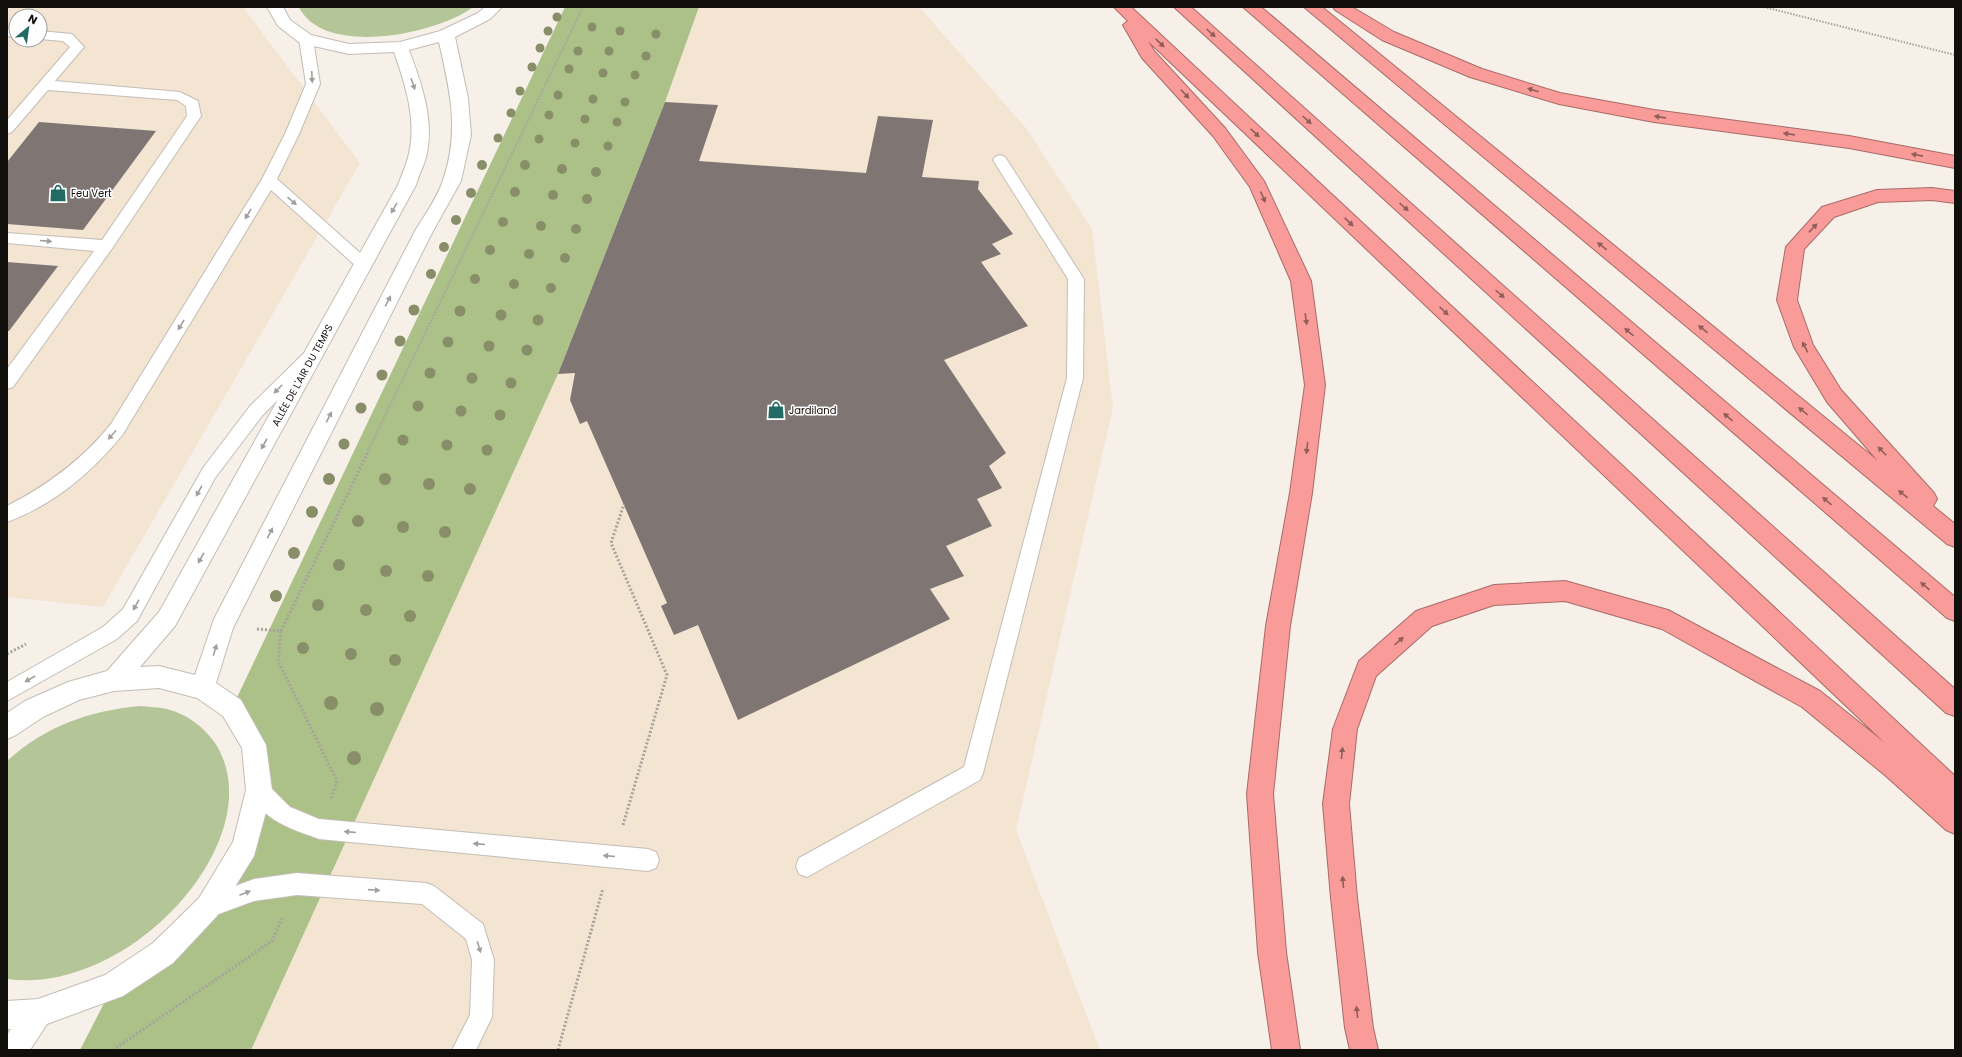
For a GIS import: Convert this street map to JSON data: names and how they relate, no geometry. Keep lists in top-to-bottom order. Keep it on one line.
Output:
{"streets":{"street":["ALLÉE DE L'AIR DU TEMPS"]},"places":{"shop":["Feu Vert","Jardiland"]},"north":"top right"}
